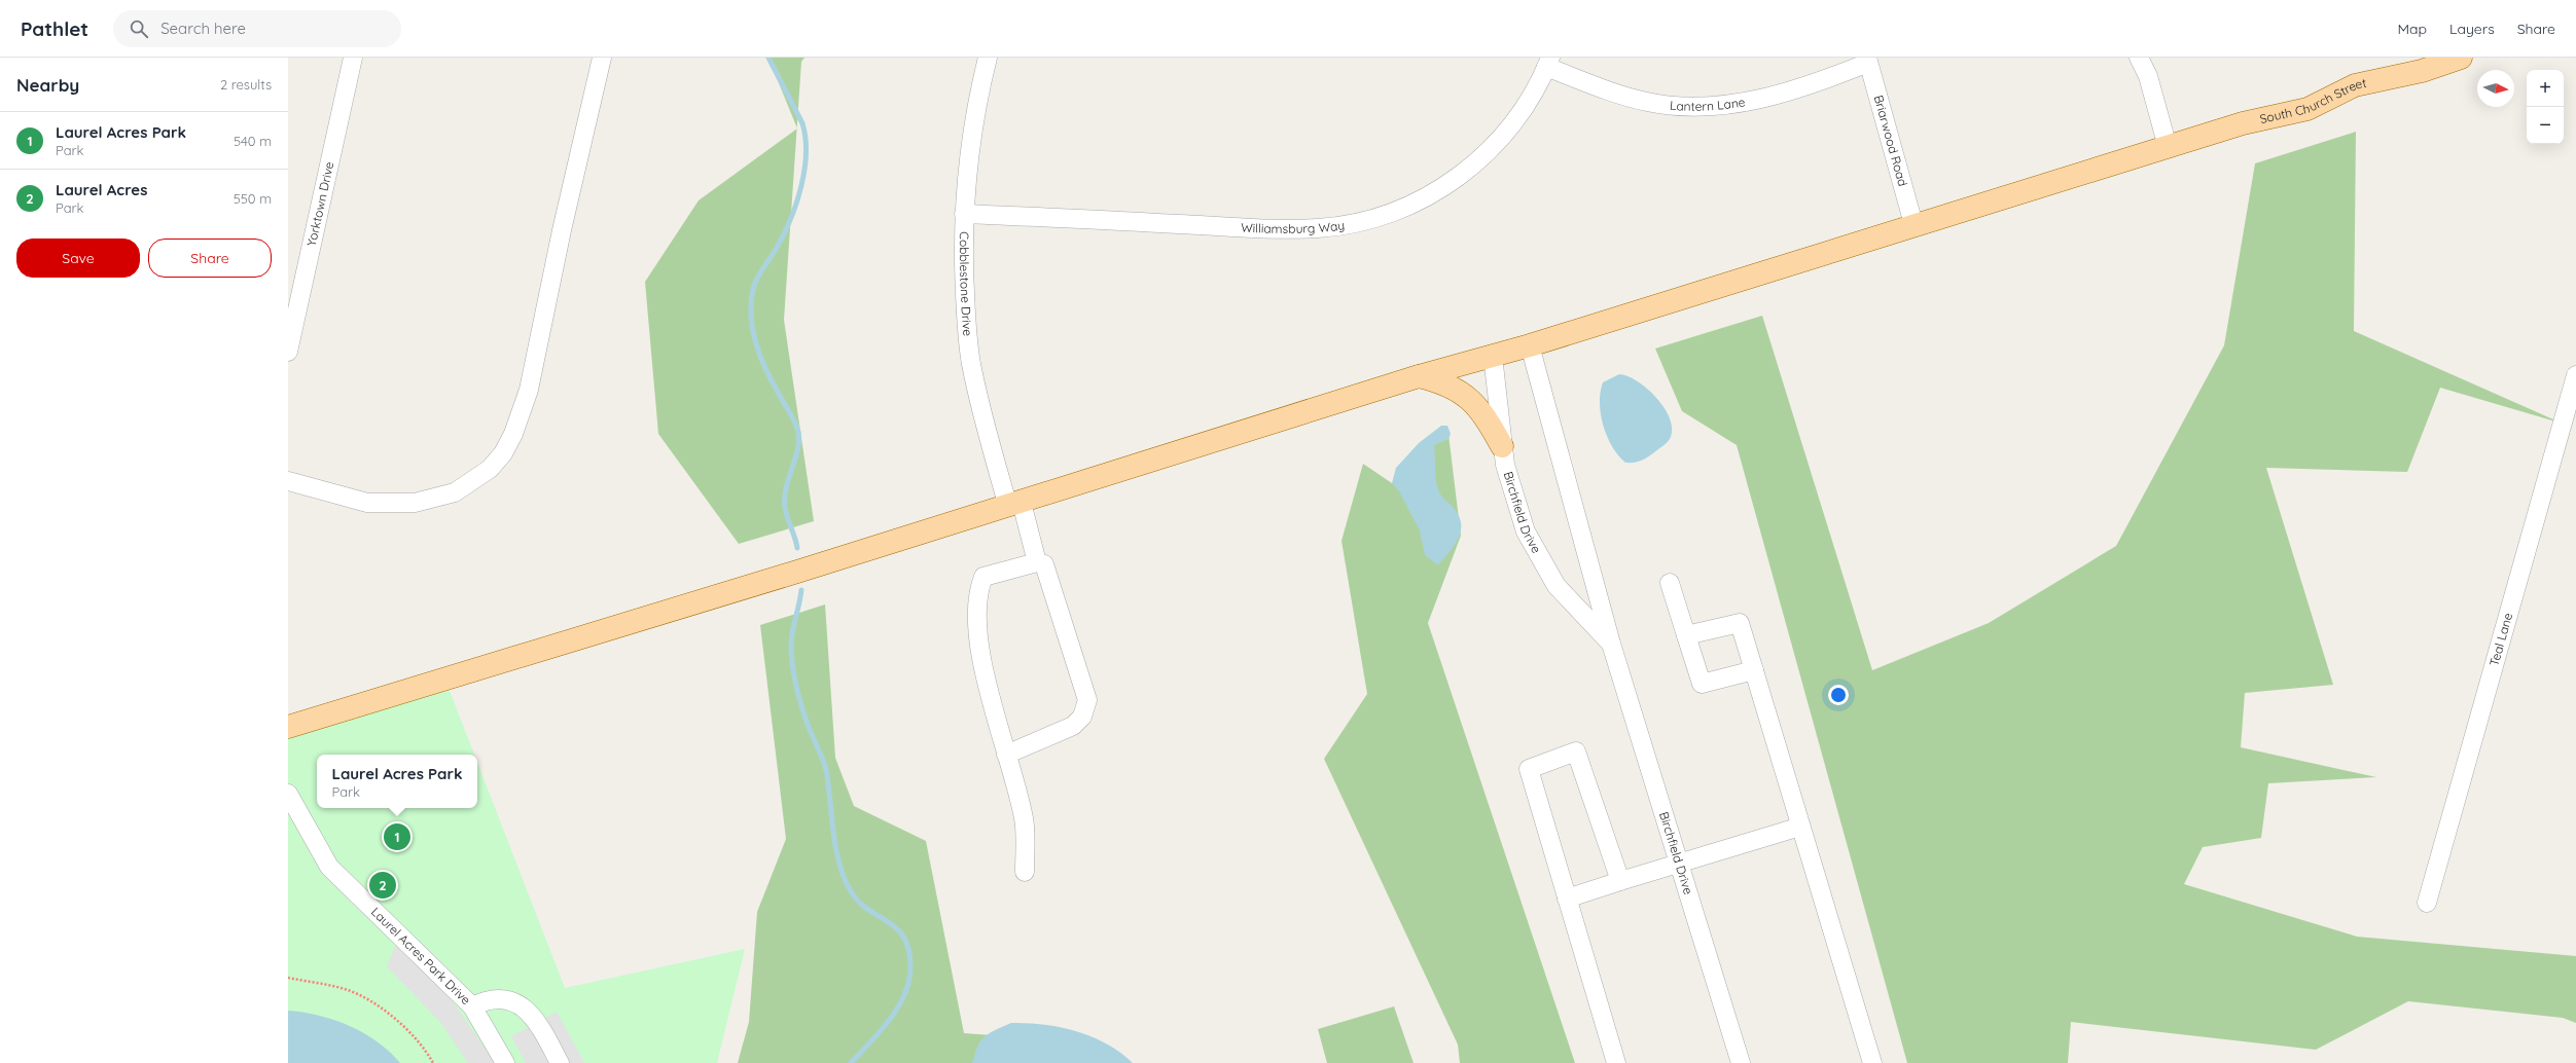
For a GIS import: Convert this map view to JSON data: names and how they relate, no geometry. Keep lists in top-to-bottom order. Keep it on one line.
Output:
{"streets":{"main road":["South Church Street"],"street":["Lantern Lane","Briarwood Road","Yorktown Drive","Williamsburg Way","Cobblestone Drive","Birchfield Drive","Teal Lane","Laurel Acres Park Drive"]},"crossings":[["Lantern Lane","Briarwood Road"],["Lantern Lane","Williamsburg Way"],["South Church Street","Briarwood Road"],["South Church Street","Cobblestone Drive"],["South Church Street","Birchfield Drive"],["Williamsburg Way","Cobblestone Drive"]],"north":"right","page":{"header":"Pathlet","search":"Search here","nav":["Map","Layers","Share"],"heading":["Nearby","2 results"],"map_buttons":["+","−"],"list":[{"mark":"1","name":"Laurel Acres Park","note":"Park","value":"540 m"},{"mark":"2","name":"Laurel Acres","note":"Park","value":"550 m"}],"buttons":["Save","Share"],"popup":["Laurel Acres Park","Park"],"pins":["1","2"]}}
